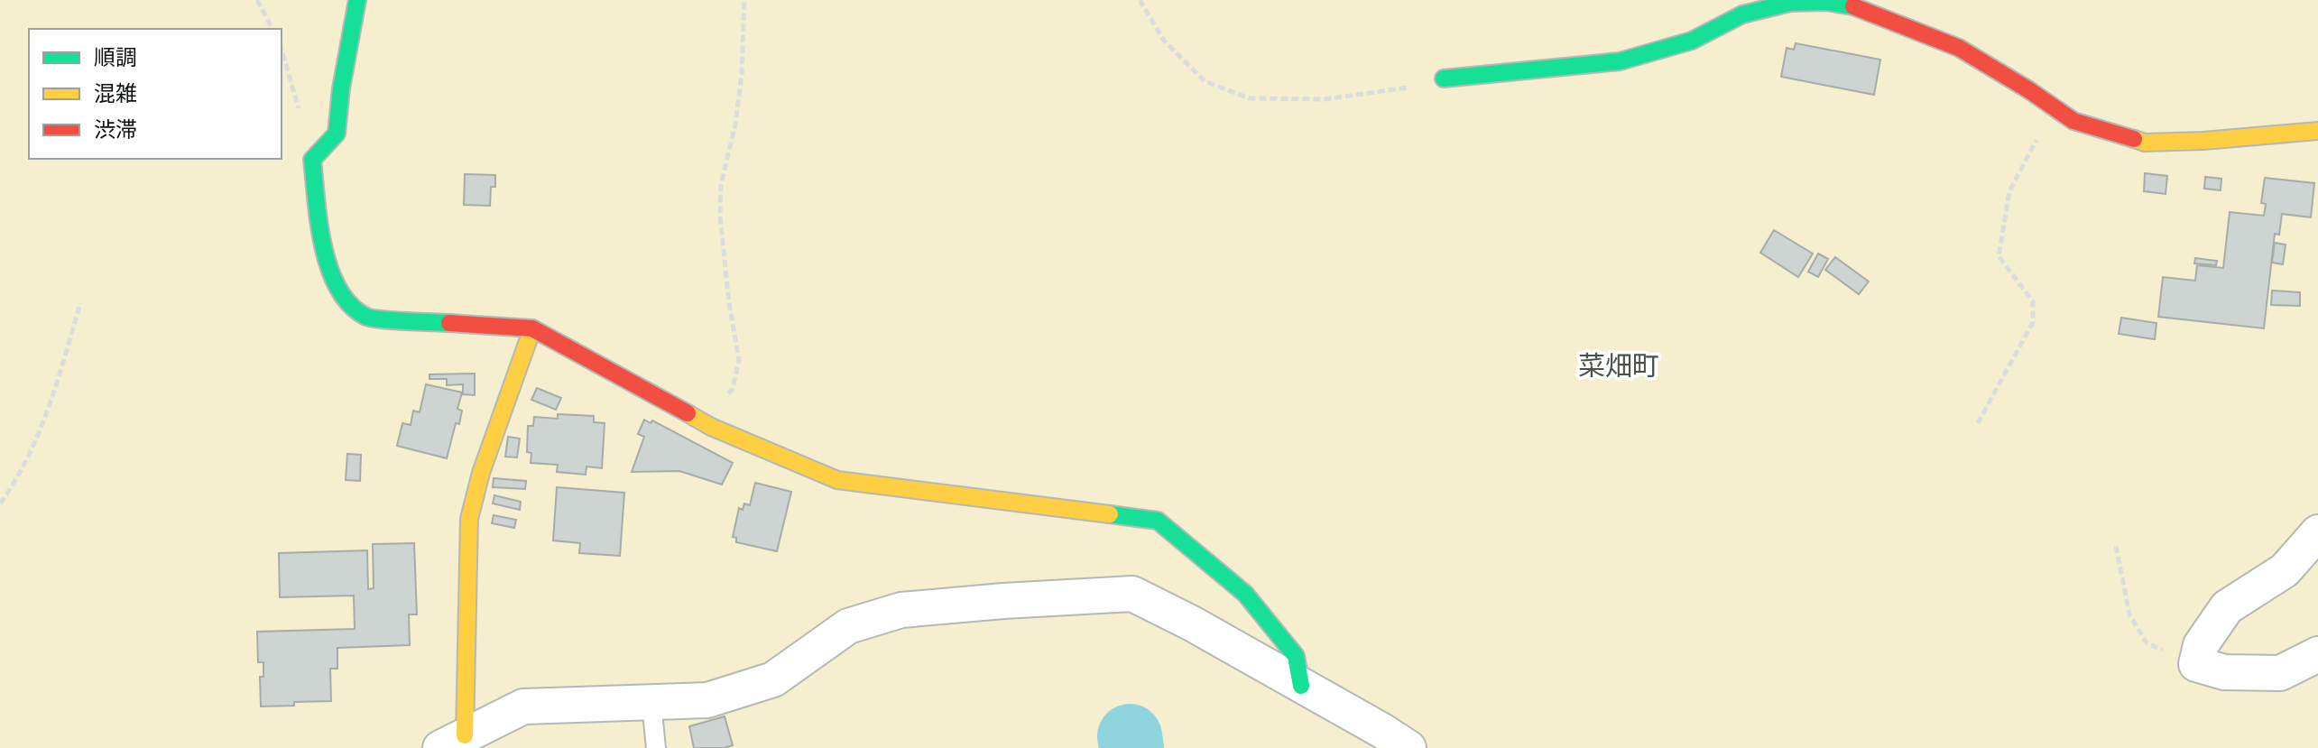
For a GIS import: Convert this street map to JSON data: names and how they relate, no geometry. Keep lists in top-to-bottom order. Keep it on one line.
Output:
{"districts":["菜畑町"],"legend":["順調","混雑","渋滞"]}
